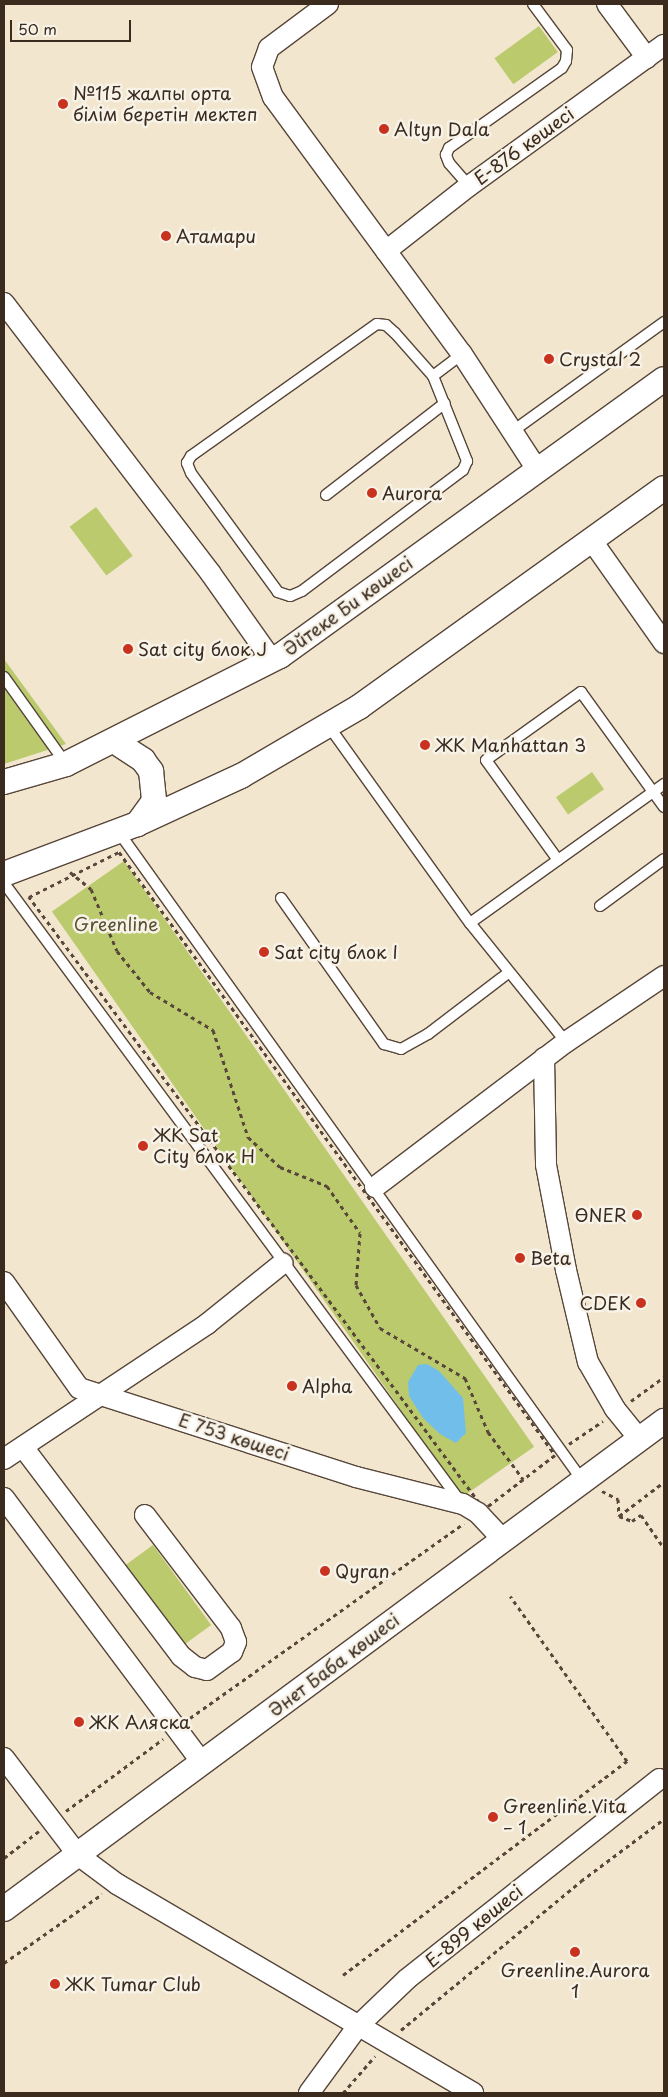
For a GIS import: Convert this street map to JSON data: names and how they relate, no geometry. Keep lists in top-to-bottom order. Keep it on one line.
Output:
{"streets":{"street":["Е-876 көшесі","Әйтеке Би көшесі","Е 753 көшесі","Әнет Баба көшесі","Е-899 көшесі"]},"parks":["Greenline"],"places":["№115 жалпы орта білім беретін мектеп","Altyn Dala","Атамари","Crystal 2","Aurora","Sat city блок J","ЖК Manhattan 3","Sat city блок I","ЖК Sat City блок H","ӨNER","Beta","CDEK","Alpha","Qyran","ЖК Аляска","Greenline.Vita – 1","Greenline.Aurora 1","ЖК Tumar Club"],"scale_bar":"50 m"}
